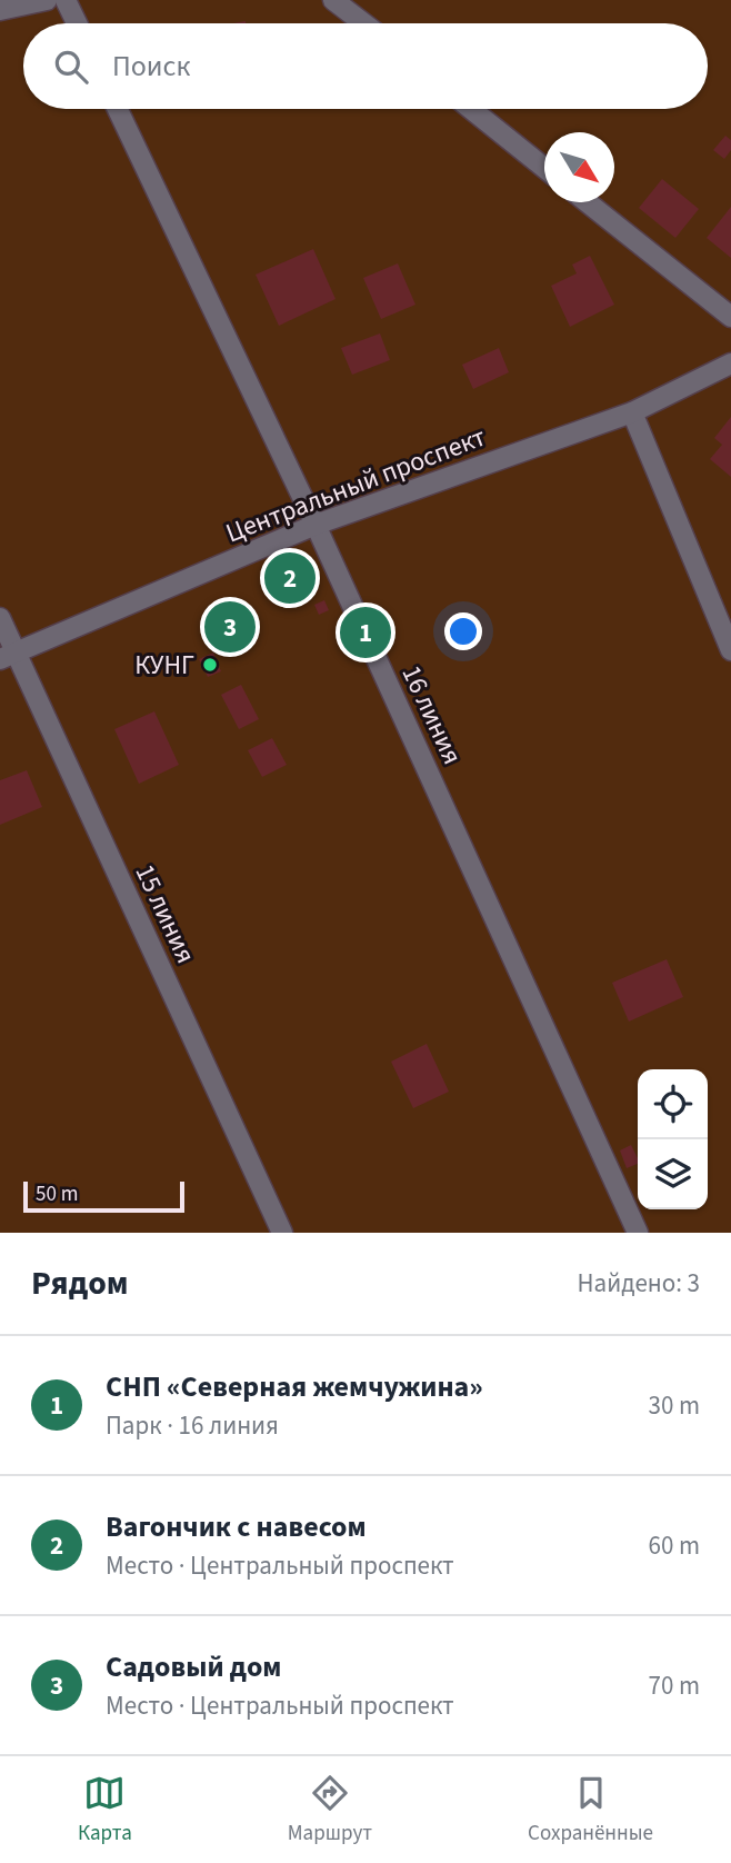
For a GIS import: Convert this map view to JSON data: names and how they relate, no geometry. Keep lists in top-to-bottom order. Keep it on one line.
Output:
{"streets":{"street":["Центральный проспект","16 линия","15 линия"]},"crossings":[["Центральный проспект","16 линия"],["Центральный проспект","15 линия"]],"places":["КУНГ"],"scale_bar":"50 m","north":"bottom right","page":{"search":"Поиск","pins":["2","3","1"],"scale":"50 m","heading":["Рядом","Найдено: 3"],"list":[{"mark":"1","name":"СНП «Северная жемчужина»","note":"Парк · 16 линия","value":"30 m"},{"mark":"2","name":"Вагончик с навесом","note":"Место · Центральный проспект","value":"60 m"},{"mark":"3","name":"Садовый дом","note":"Место · Центральный проспект","value":"70 m"}],"nav":["Карта","Маршрут","Сохранённые"]}}
